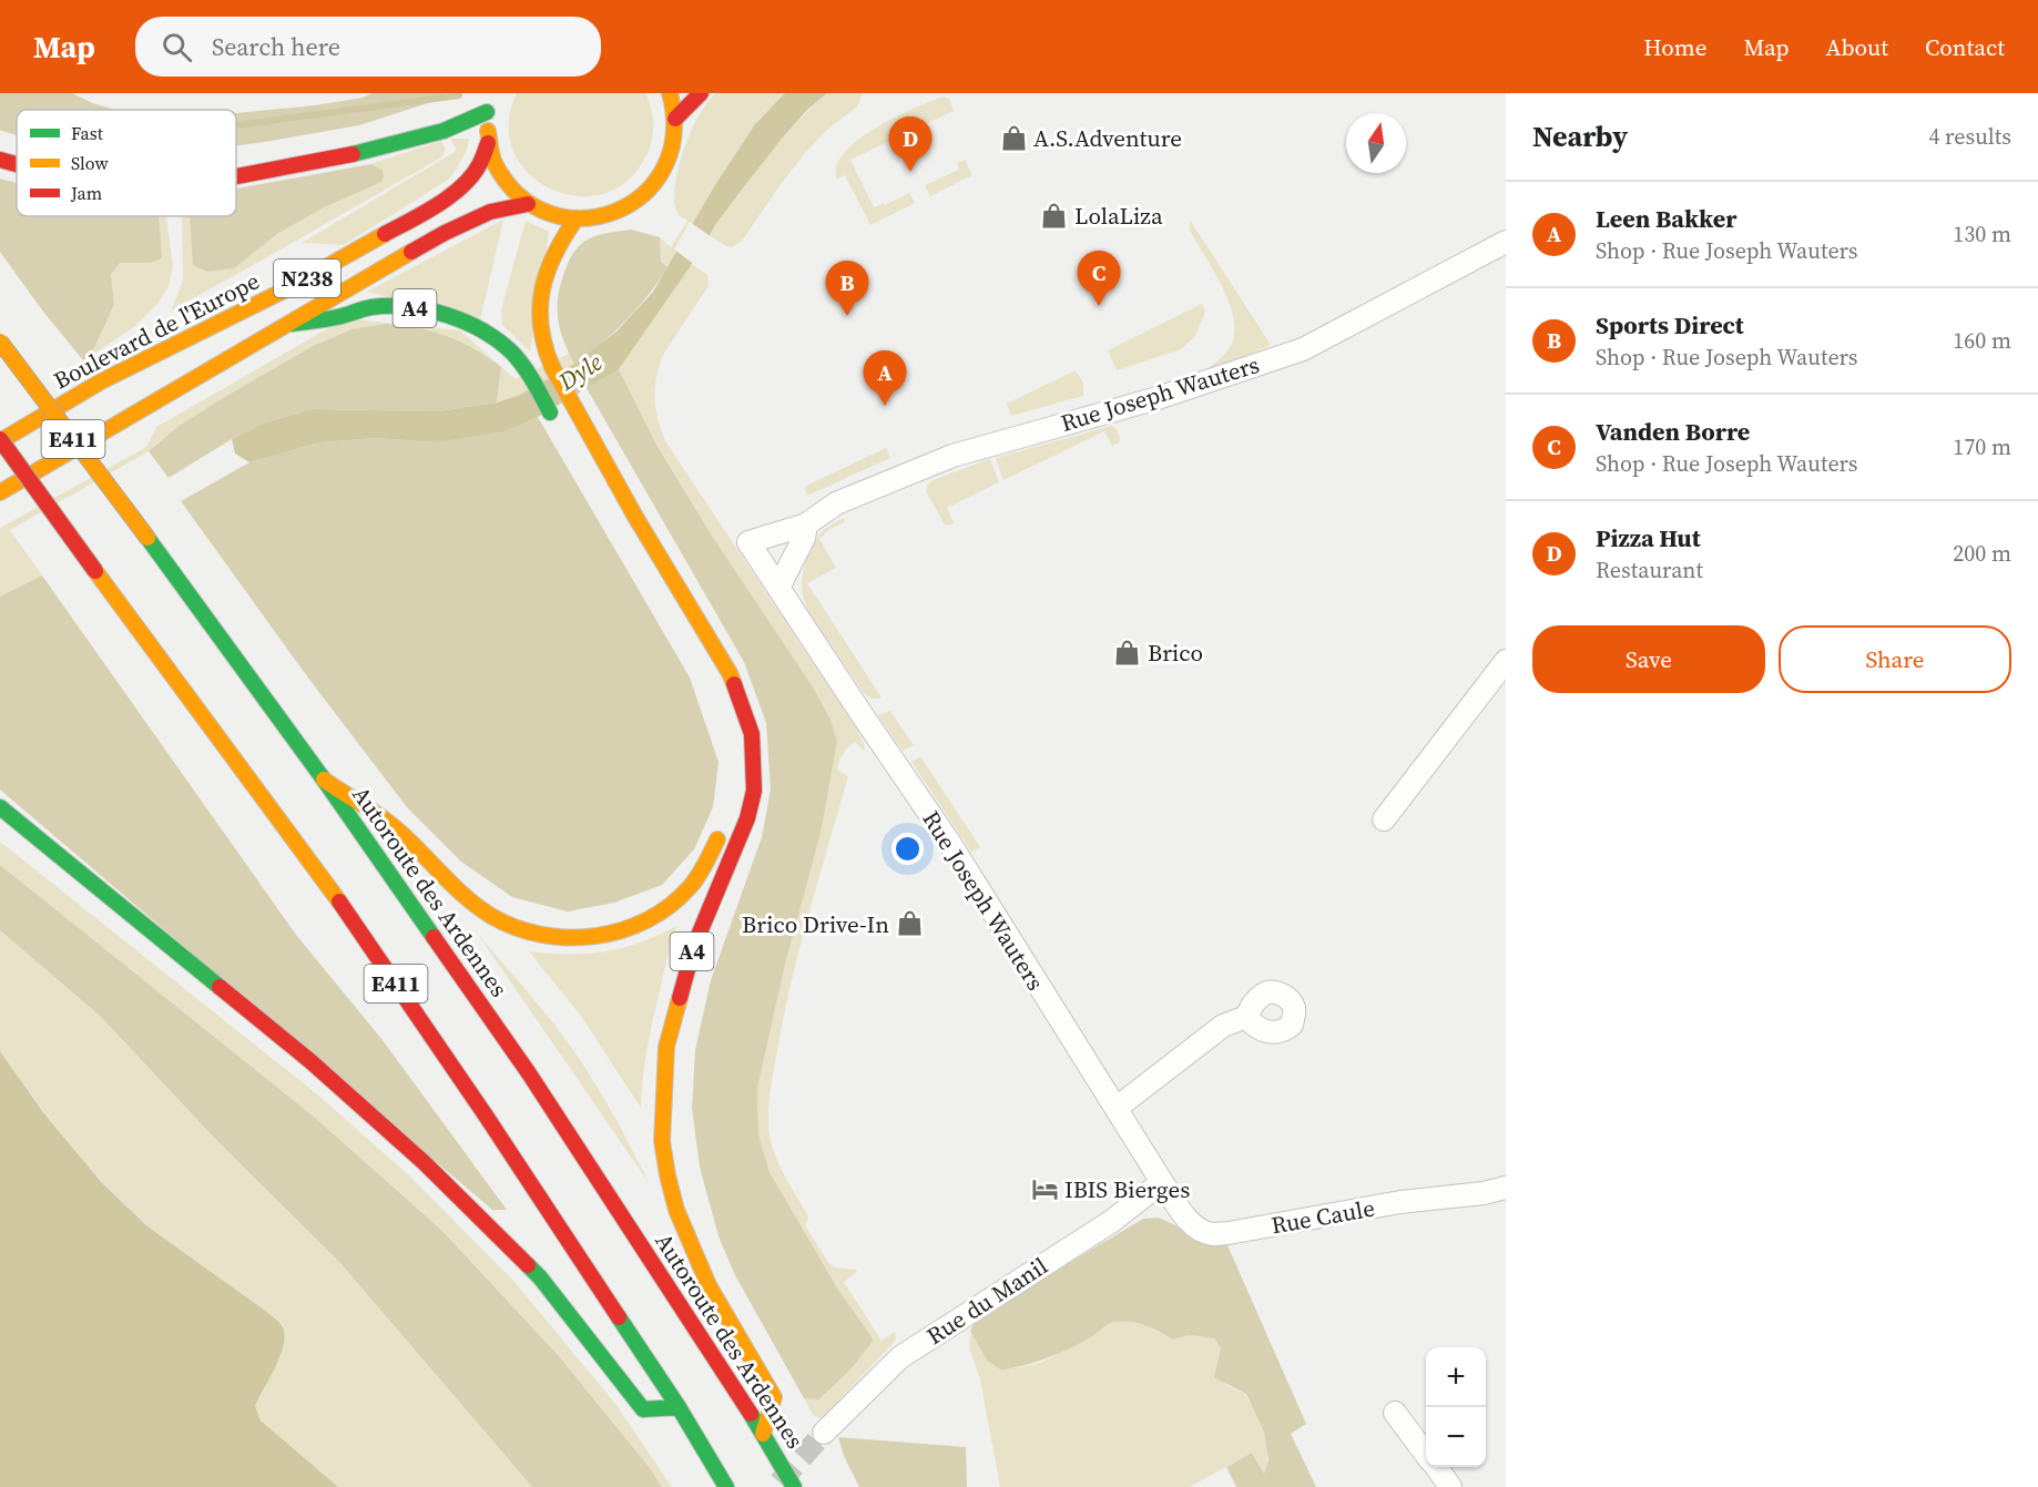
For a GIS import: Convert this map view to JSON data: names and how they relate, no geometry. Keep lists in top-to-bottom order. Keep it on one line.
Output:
{"streets":{"main road":["N238","A4","Boulevard de l'Europe","E411","Autoroute des Ardennes"],"street":["Rue Joseph Wauters","Rue Caule","Rue du Manil"]},"crossings":[["N238","A4"],["N238","Boulevard de l'Europe"],["A4","Boulevard de l'Europe"],["A4","Autoroute des Ardennes"],["Boulevard de l'Europe","E411"],["Rue Joseph Wauters","Rue Caule"],["Rue Joseph Wauters","Rue du Manil"],["Rue Caule","Rue du Manil"]],"water":["Dyle"],"places":{"shop":["A.S.Adventure","LolaLiza","Brico","Brico Drive-In"],"hotel":["IBIS Bierges"]},"legend":["Fast","Slow","Jam"],"north":"top","page":{"header":"Map","search":"Search here","nav":["Home","Map","About","Contact"],"heading":["Nearby","4 results"],"pins":["D","C","B","A"],"list":[{"mark":"A","name":"Leen Bakker","note":"Shop · Rue Joseph Wauters","value":"130 m"},{"mark":"B","name":"Sports Direct","note":"Shop · Rue Joseph Wauters","value":"160 m"},{"mark":"C","name":"Vanden Borre","note":"Shop · Rue Joseph Wauters","value":"170 m"},{"mark":"D","name":"Pizza Hut","note":"Restaurant","value":"200 m"}],"buttons":["Save","Share"],"map_buttons":["+","−"]}}
